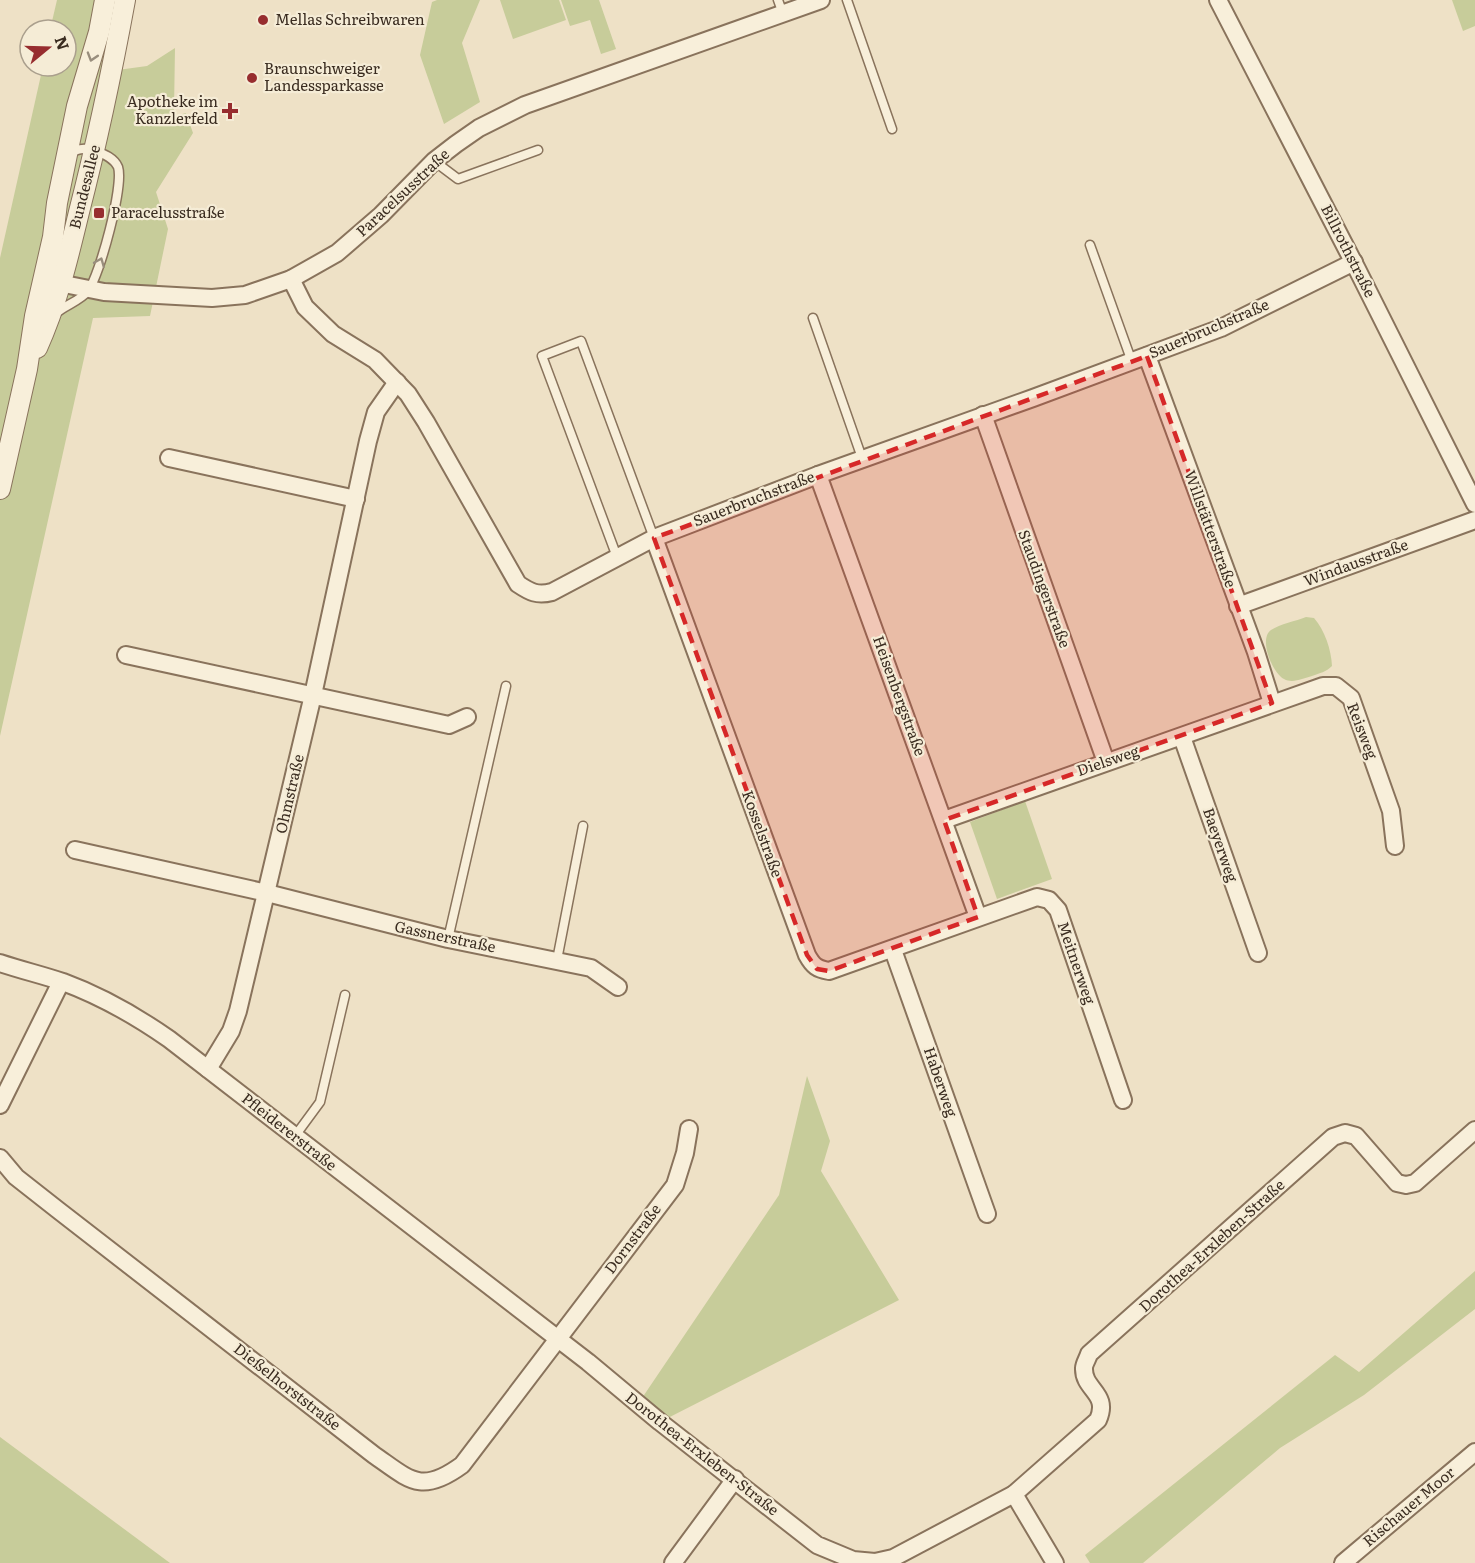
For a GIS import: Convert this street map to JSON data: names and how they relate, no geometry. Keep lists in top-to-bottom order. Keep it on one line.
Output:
{"streets":{"street":["Bundesallee","Paracelsusstraße","Billrothstraße","Sauerbruchstraße","Willstätterstraße","Windausstraße","Staudingerstraße","Heisenbergstraße","Reisweg","Dielsweg","Ohmstraße","Kosselstraße","Baeyerweg","Gassnerstraße","Meitnerweg","Haberweg","Pfleidererstraße","Dornstraße","Dorothea-Erxleben-Straße","Dießelhorststraße","Rischauer Moor"]},"crossings":[["Bundesallee","Paracelsusstraße"],["Paracelsusstraße","Sauerbruchstraße"],["Billrothstraße","Sauerbruchstraße"],["Sauerbruchstraße","Willstätterstraße"],["Sauerbruchstraße","Staudingerstraße"],["Sauerbruchstraße","Heisenbergstraße"],["Sauerbruchstraße","Ohmstraße"],["Sauerbruchstraße","Kosselstraße"],["Willstätterstraße","Windausstraße"],["Willstätterstraße","Reisweg"],["Willstätterstraße","Dielsweg"],["Staudingerstraße","Dielsweg"],["Heisenbergstraße","Dielsweg"],["Heisenbergstraße","Kosselstraße"],["Heisenbergstraße","Meitnerweg"],["Reisweg","Dielsweg"],["Dielsweg","Baeyerweg"],["Ohmstraße","Gassnerstraße"],["Ohmstraße","Pfleidererstraße"],["Kosselstraße","Meitnerweg"],["Kosselstraße","Haberweg"],["Pfleidererstraße","Dornstraße"],["Pfleidererstraße","Dorothea-Erxleben-Straße"],["Pfleidererstraße","Dießelhorststraße"],["Dornstraße","Dorothea-Erxleben-Straße"],["Dornstraße","Dießelhorststraße"],["Dorothea-Erxleben-Straße","Dießelhorststraße"]],"places":{"other":["Mellas Schreibwaren","Braunschweiger Landessparkasse"],"health":["Apotheke im Kanzlerfeld"],"transit":["Paracelusstraße"]},"north":"right"}
